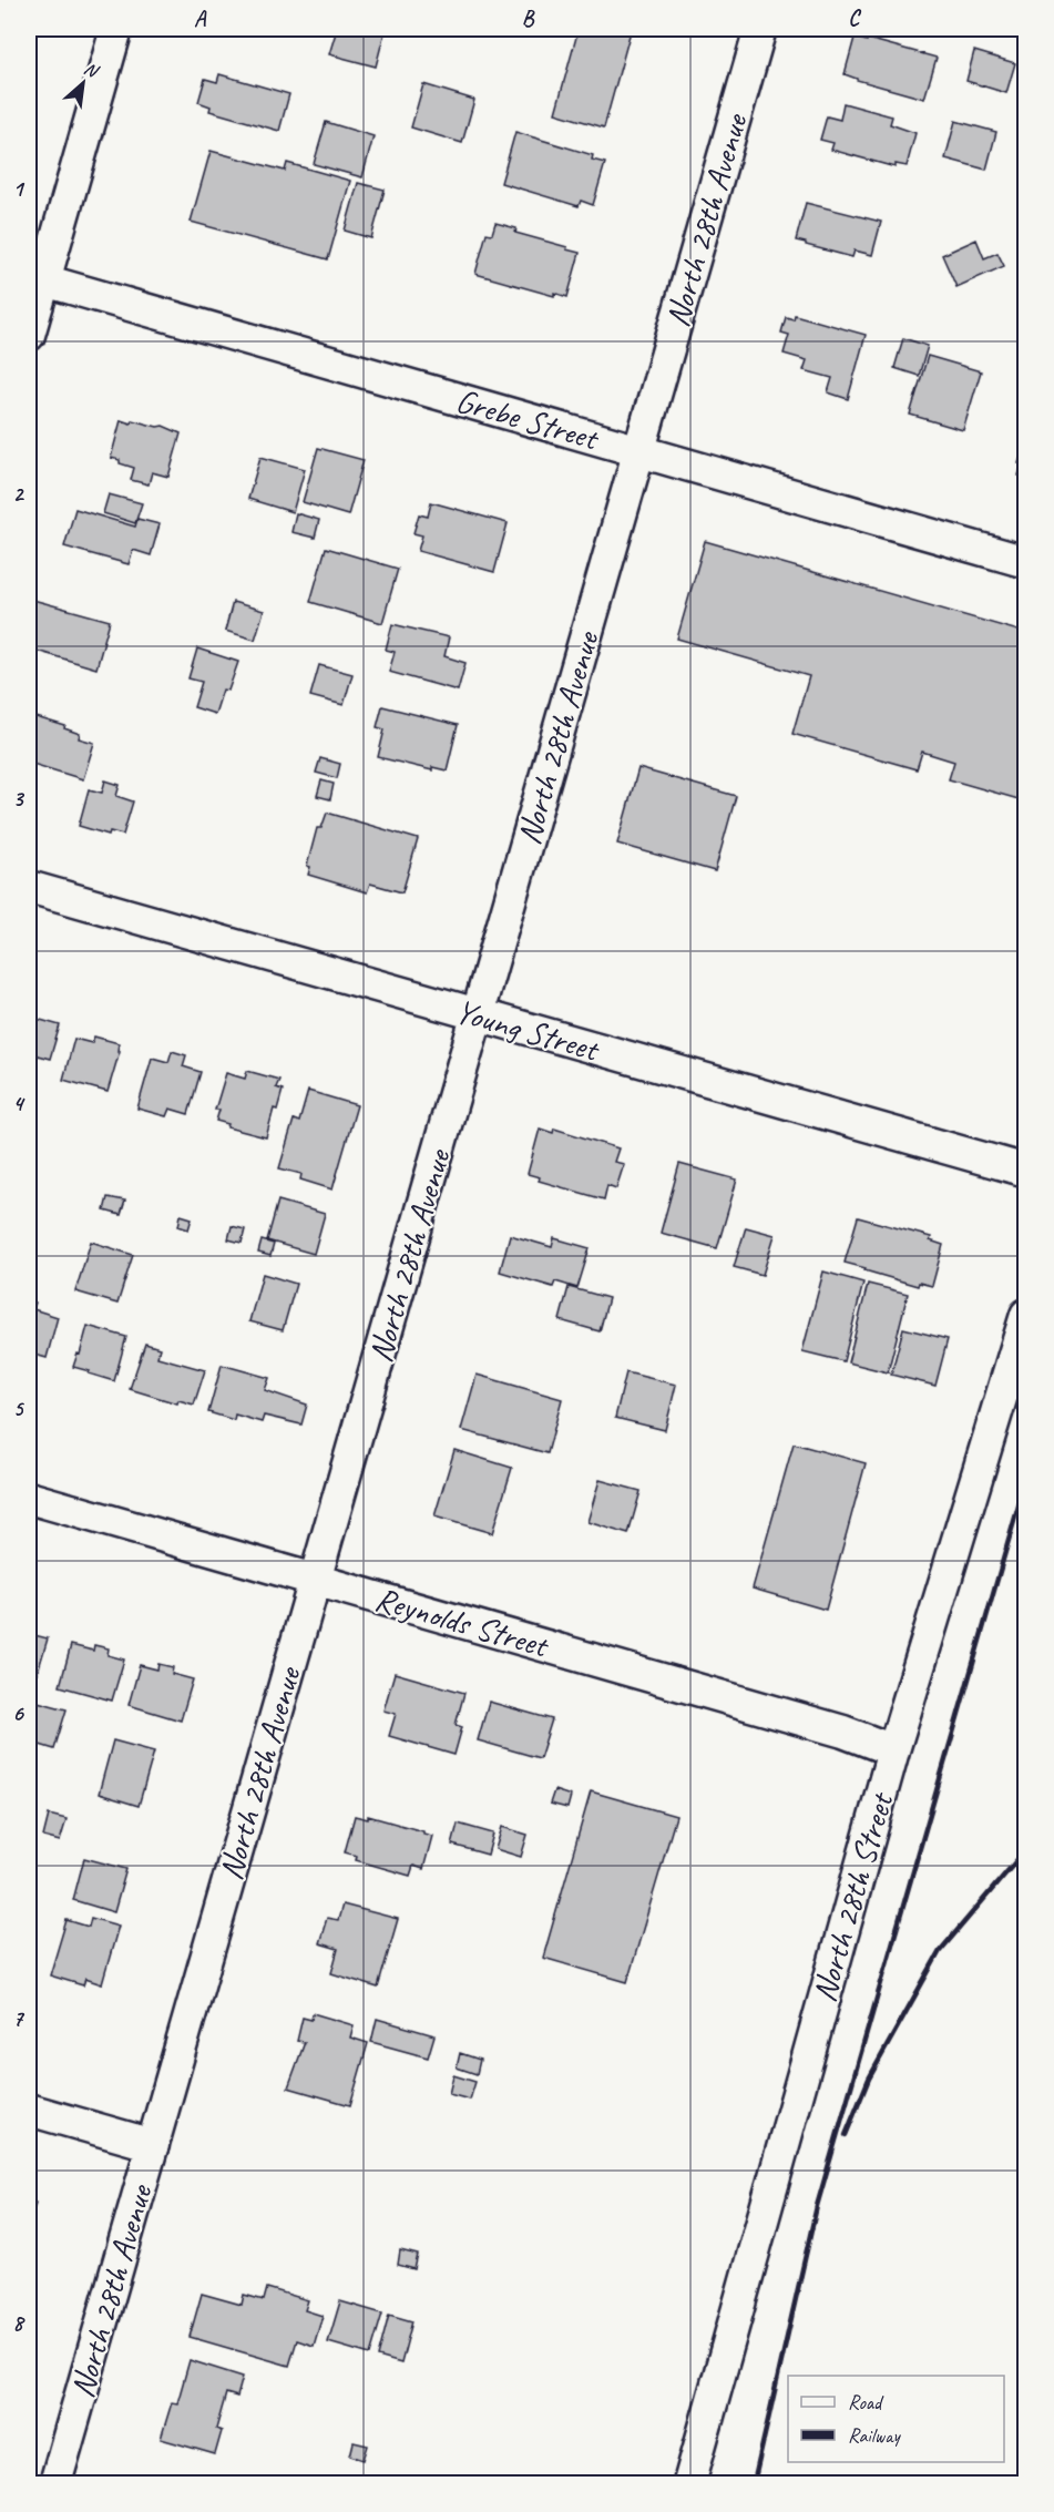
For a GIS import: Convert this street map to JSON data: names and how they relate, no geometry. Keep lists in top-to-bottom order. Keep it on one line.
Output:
{"streets":{"street":["North 28th Avenue","Grebe Street","Young Street","Reynolds Street","North 28th Street"]},"crossings":[["North 28th Avenue","Grebe Street"],["North 28th Avenue","Young Street"],["North 28th Avenue","Reynolds Street"],["Reynolds Street","North 28th Street"]],"legend":["Road","Railway"],"north":"top right","grid":{"columns":["A","B","C"],"rows":["1","2","3","4","5","6","7","8"]}}
